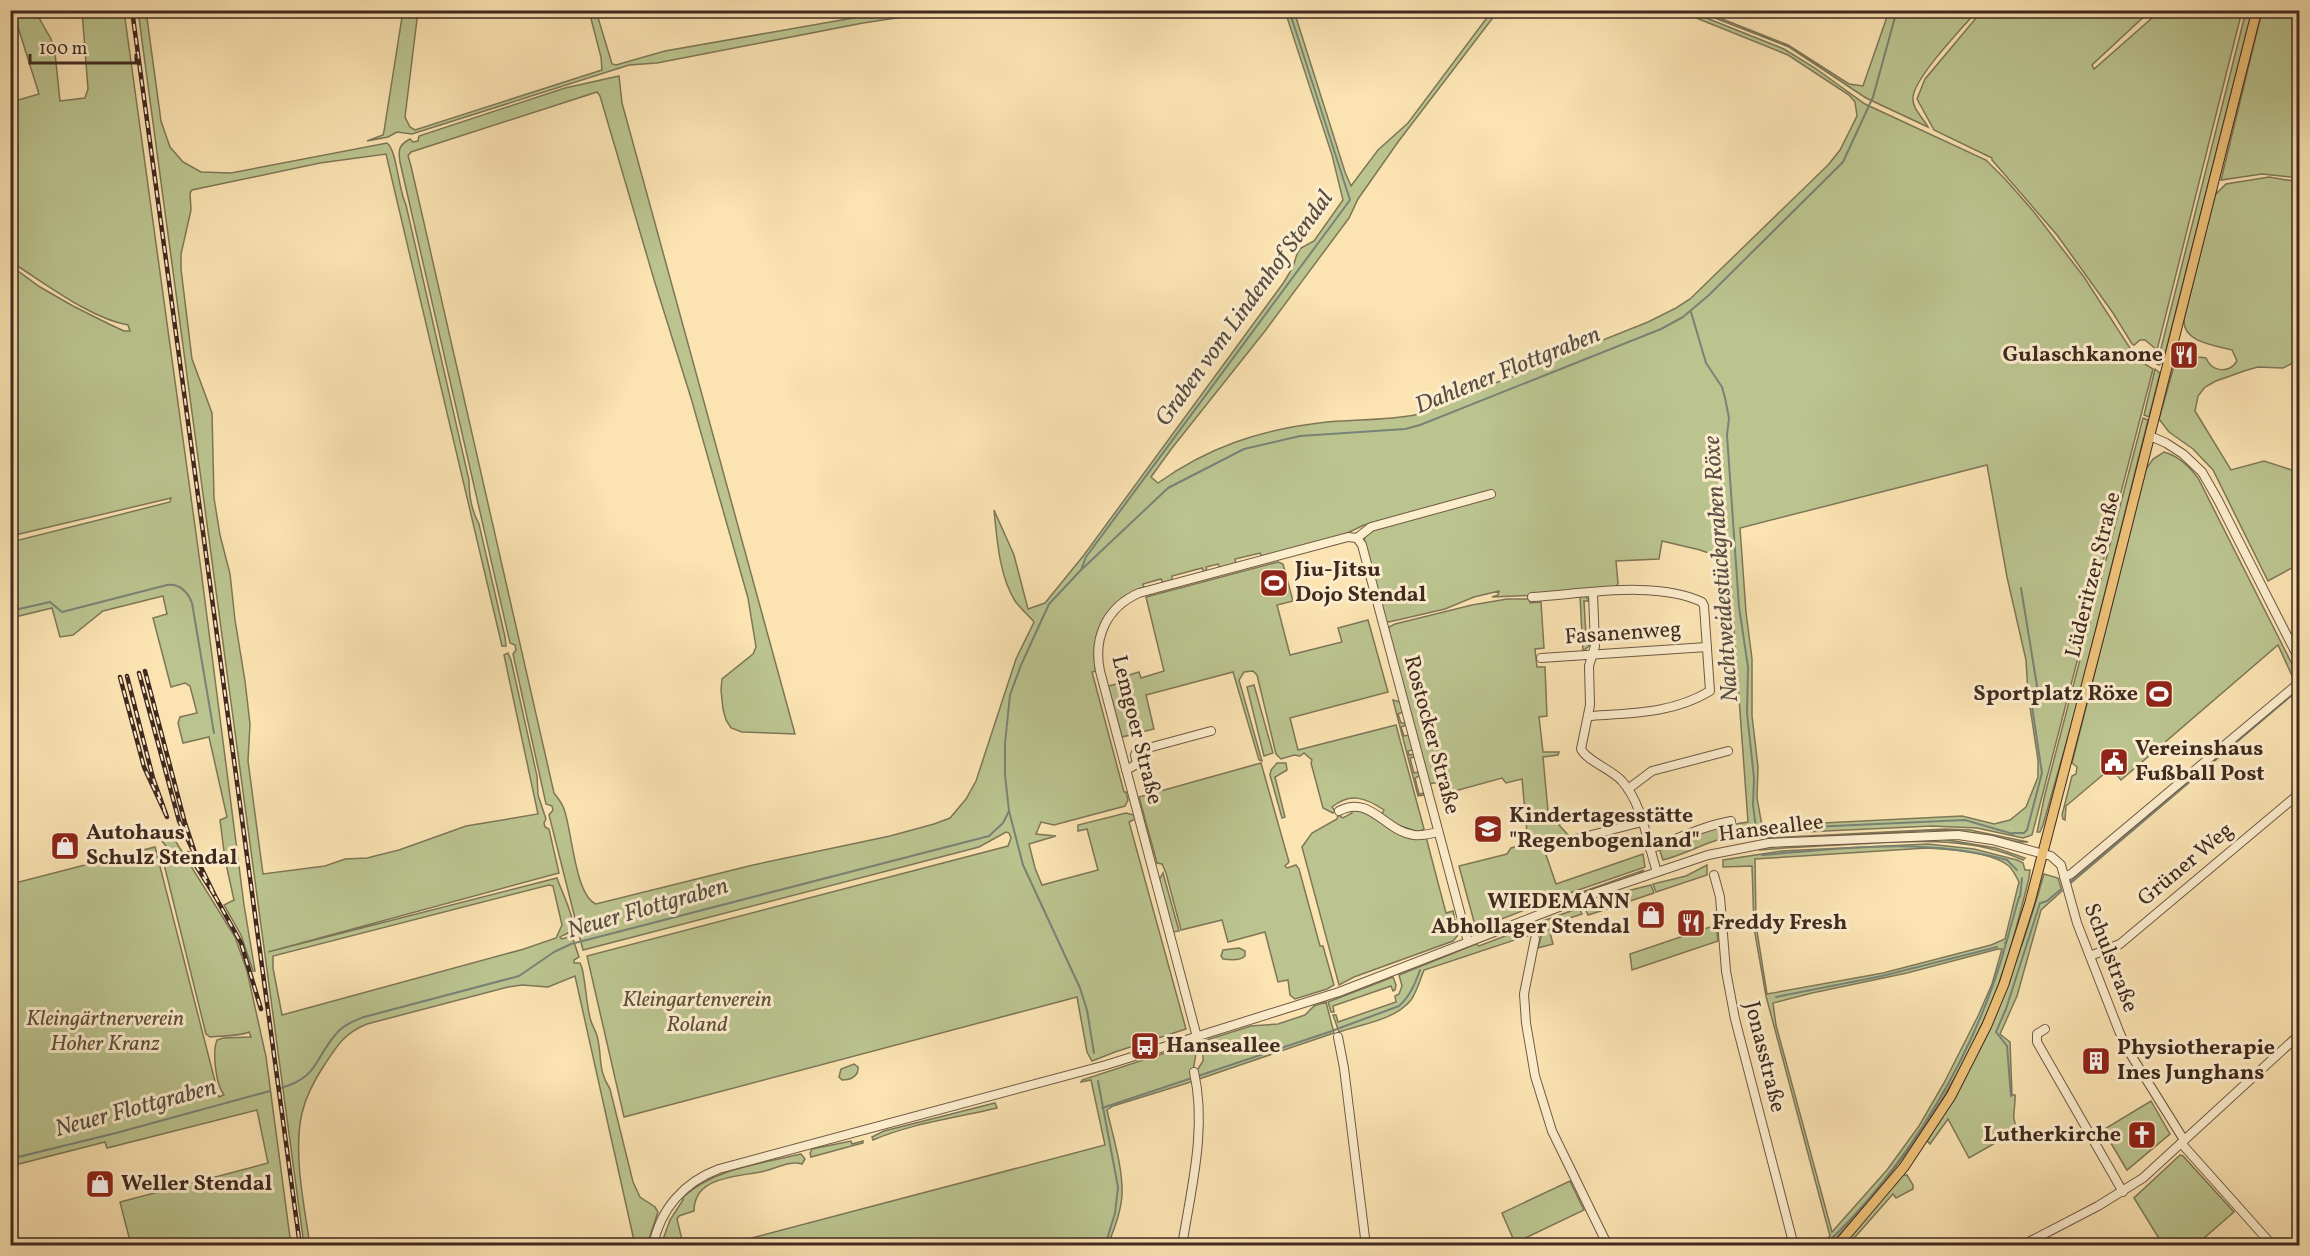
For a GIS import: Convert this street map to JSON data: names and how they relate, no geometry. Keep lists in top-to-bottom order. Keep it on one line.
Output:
{"streets":{"main road":["Lüderitzer Straße"],"street":["Fasanenweg","Lemgoer Straße","Rostocker Straße","Hanseallee","Grüner Weg","Schulstraße","Jonasstraße"]},"crossings":[["Lüderitzer Straße","Hanseallee"],["Lüderitzer Straße","Schulstraße"],["Lemgoer Straße","Rostocker Straße"],["Lemgoer Straße","Hanseallee"],["Rostocker Straße","Hanseallee"],["Hanseallee","Schulstraße"],["Grüner Weg","Schulstraße"]],"water":["Graben vom Lindenhof Stendal","Dahlener Flottgraben","Nachtweidestückgraben Röxe","Neuer Flottgraben"],"parks":["Kleingartenverein Roland","Kleingärtnerverein Hoher Kranz"],"places":{"restaurant":["Gulaschkanone","Freddy Fresh"],"sports":["Jiu-Jitsu Dojo Stendal","Sportplatz Röxe"],"public building":["Vereinshaus Fußball Post"],"school or university":["Kindertagesstätte \"Regenbogenland\""],"shop":["Autohaus Schulz Stendal","WIEDEMANN Abhollager Stendal","Weller Stendal"],"bus stop":["Hanseallee"],"building":["Physiotherapie Ines Junghans"],"church":["Lutherkirche"]},"scale_bar":"100 m"}
